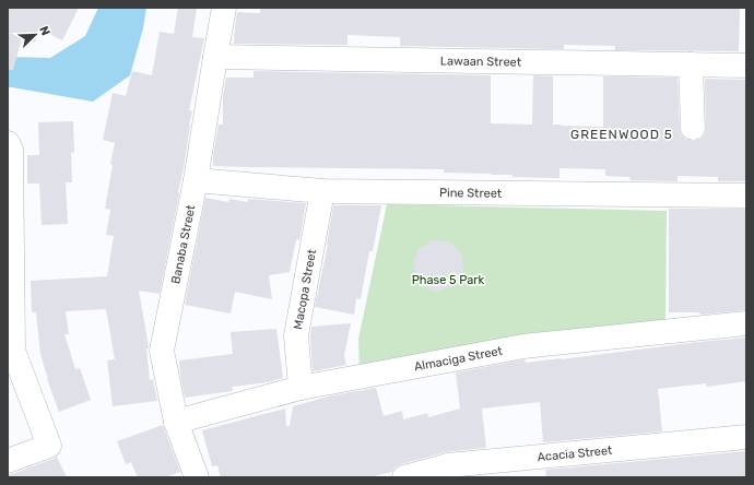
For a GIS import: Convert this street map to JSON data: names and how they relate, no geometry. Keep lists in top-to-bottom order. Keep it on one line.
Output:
{"streets":{"street":["Lawaan Street","Pine Street","Banaba Street","Macopa Street","Almaciga Street","Acacia Street"]},"crossings":[["Lawaan Street","Banaba Street"],["Pine Street","Banaba Street"],["Pine Street","Macopa Street"],["Banaba Street","Almaciga Street"],["Macopa Street","Almaciga Street"]],"districts":["GREENWOOD 5"],"parks":["Phase 5 Park"],"north":"top right"}
